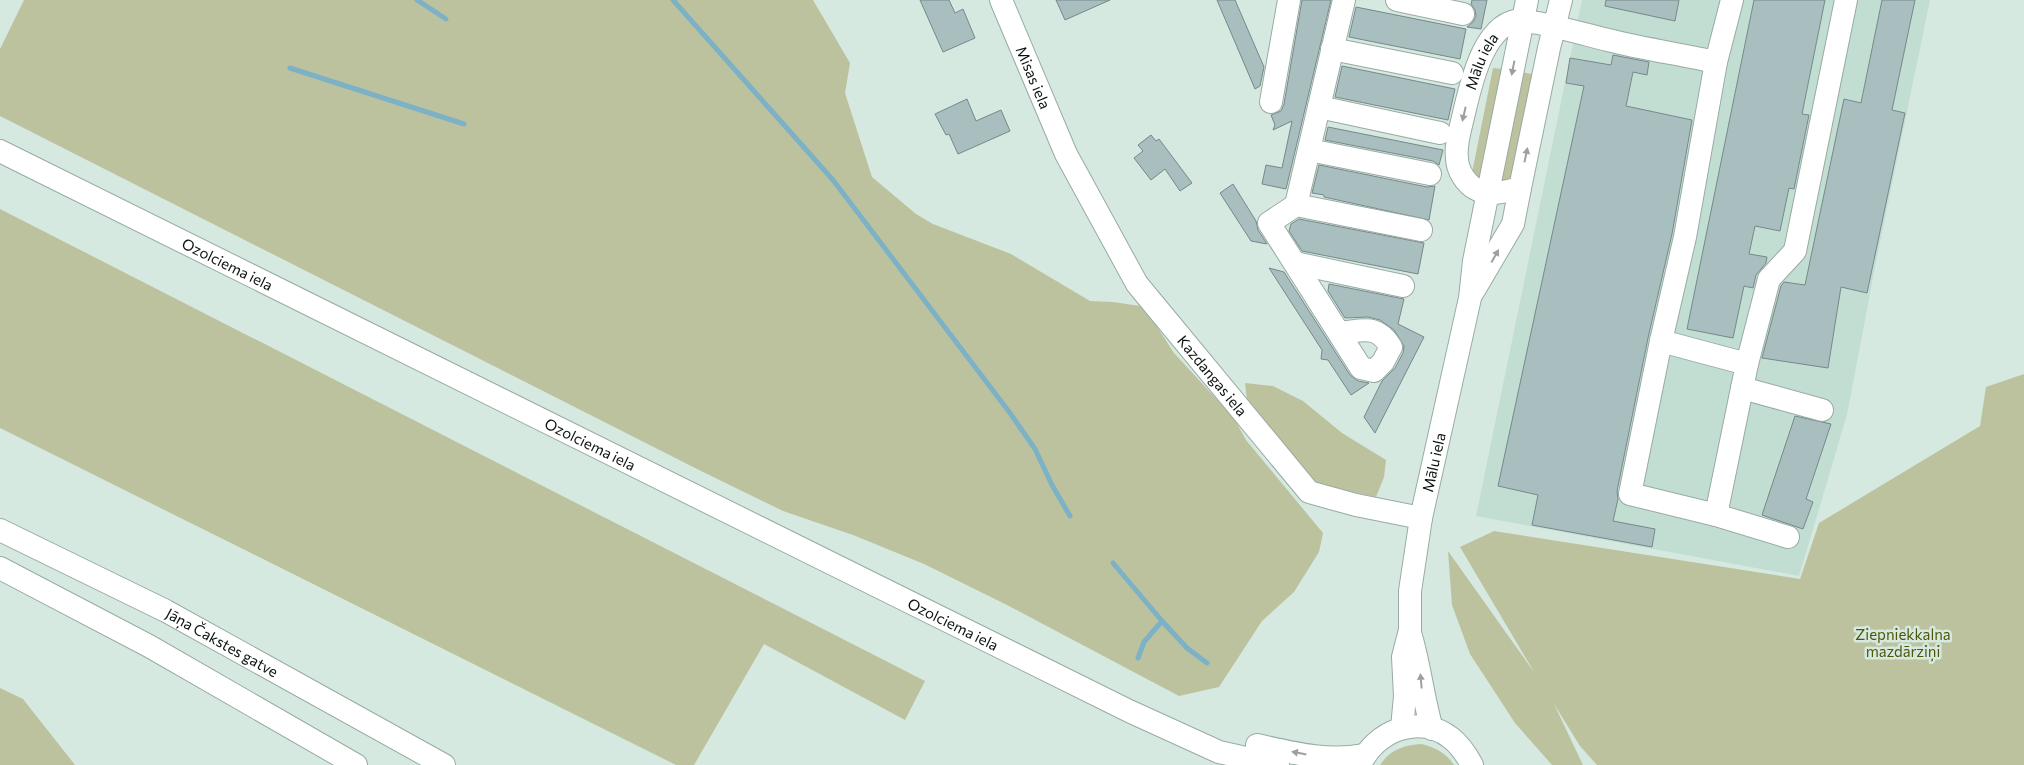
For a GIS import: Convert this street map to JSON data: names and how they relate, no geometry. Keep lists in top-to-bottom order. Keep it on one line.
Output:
{"streets":{"street":["Mālu iela","Misas iela","Ozolciema iela","Kazdangas iela","Jāņa Čakstes gatve"]},"crossings":[["Mālu iela","Ozolciema iela"],["Mālu iela","Kazdangas iela"],["Misas iela","Kazdangas iela"]],"parks":["Ziepniekkalna mazdārziņi"]}
